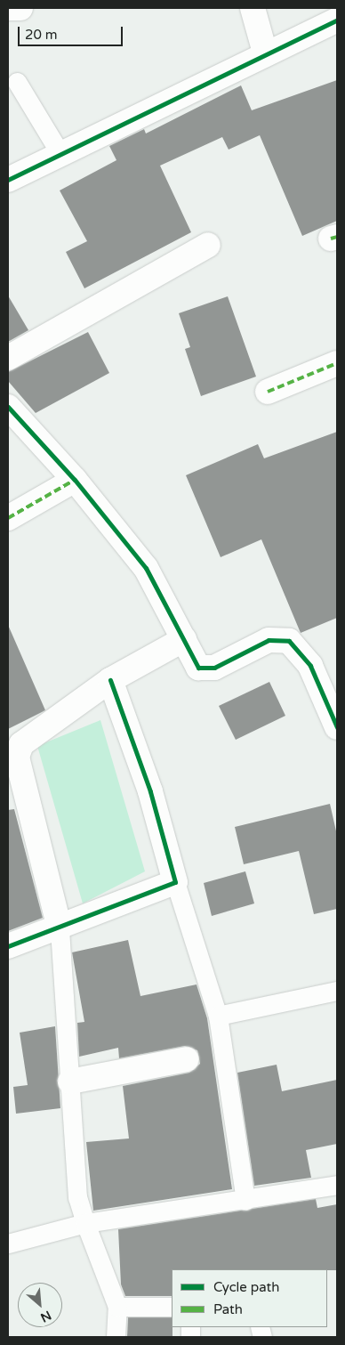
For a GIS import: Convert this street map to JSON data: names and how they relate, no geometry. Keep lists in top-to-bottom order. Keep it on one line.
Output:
{"legend":["Cycle path","Path"],"scale_bar":"20 m","north":"bottom right"}
